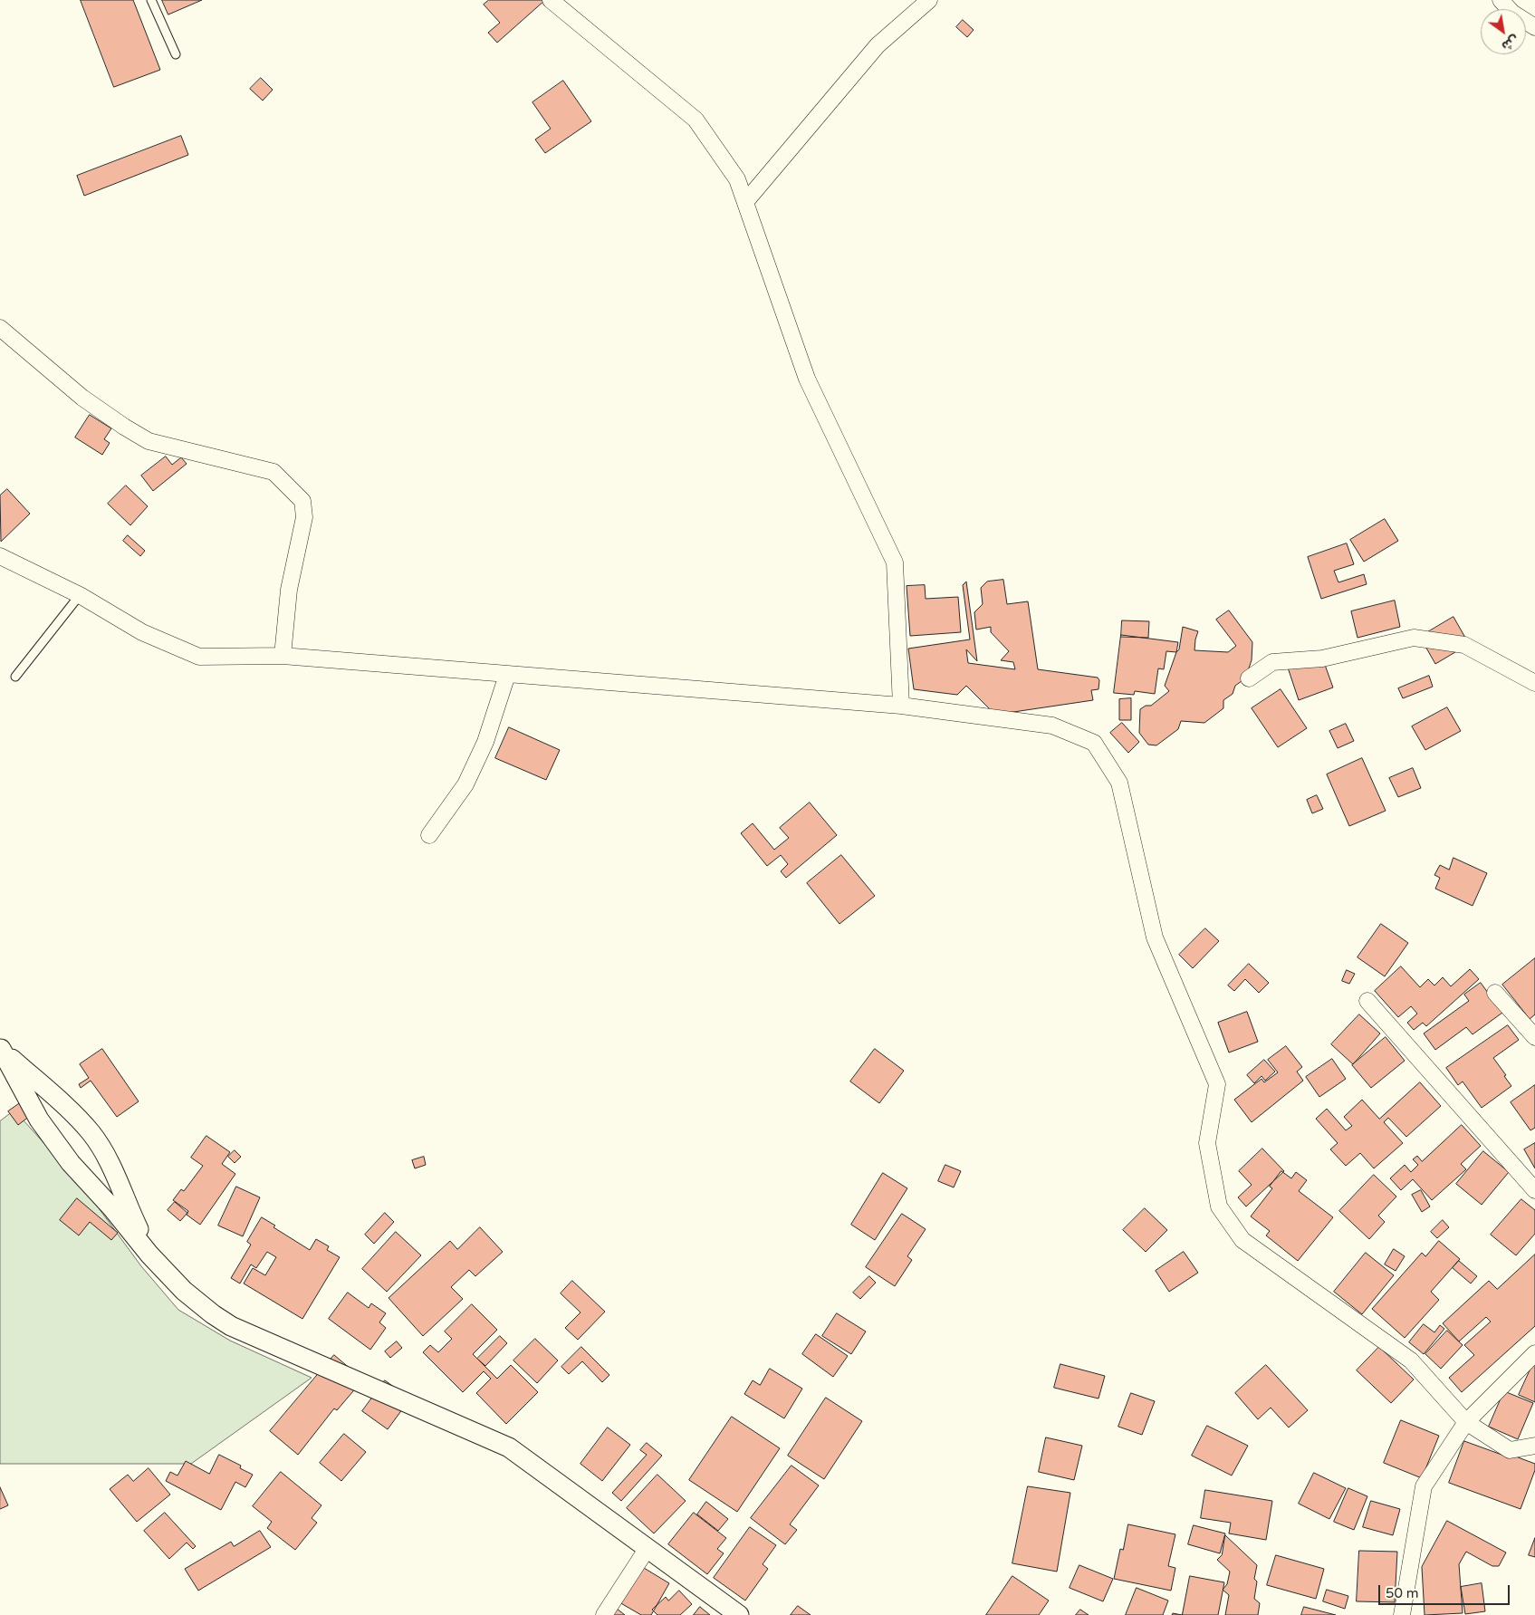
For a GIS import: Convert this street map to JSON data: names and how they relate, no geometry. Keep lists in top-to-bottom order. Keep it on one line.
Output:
{"scale_bar":"50 m","north":"bottom right"}
